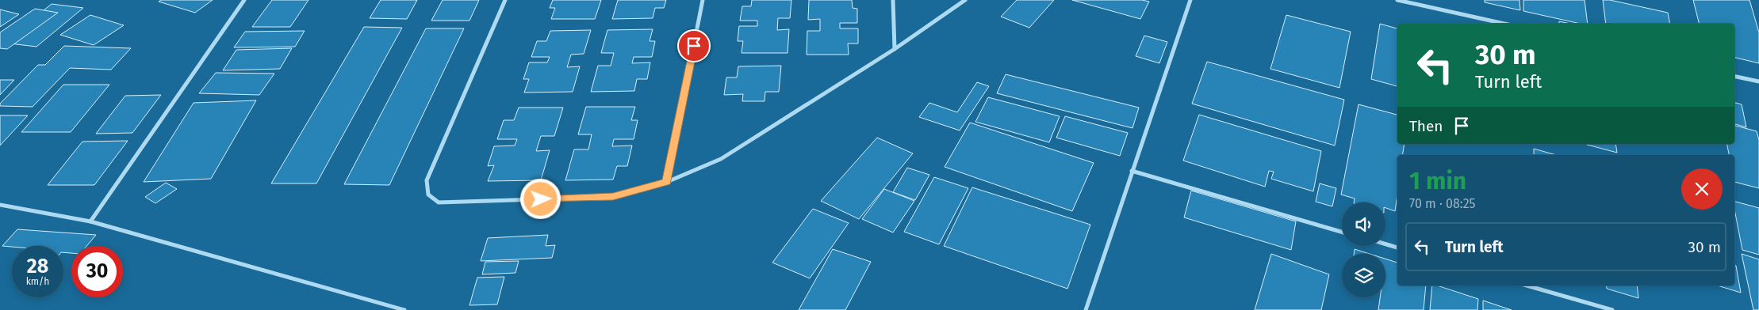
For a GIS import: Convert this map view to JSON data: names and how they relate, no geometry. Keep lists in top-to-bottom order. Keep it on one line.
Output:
{"page":{"turn":["30 m","Turn left"],"then":"Then","heading":["1 min","70 m · 08:25"],"list":[{"name":"Turn left","value":"30 m"}],"speed":"28 km/h","limit":"30"}}
